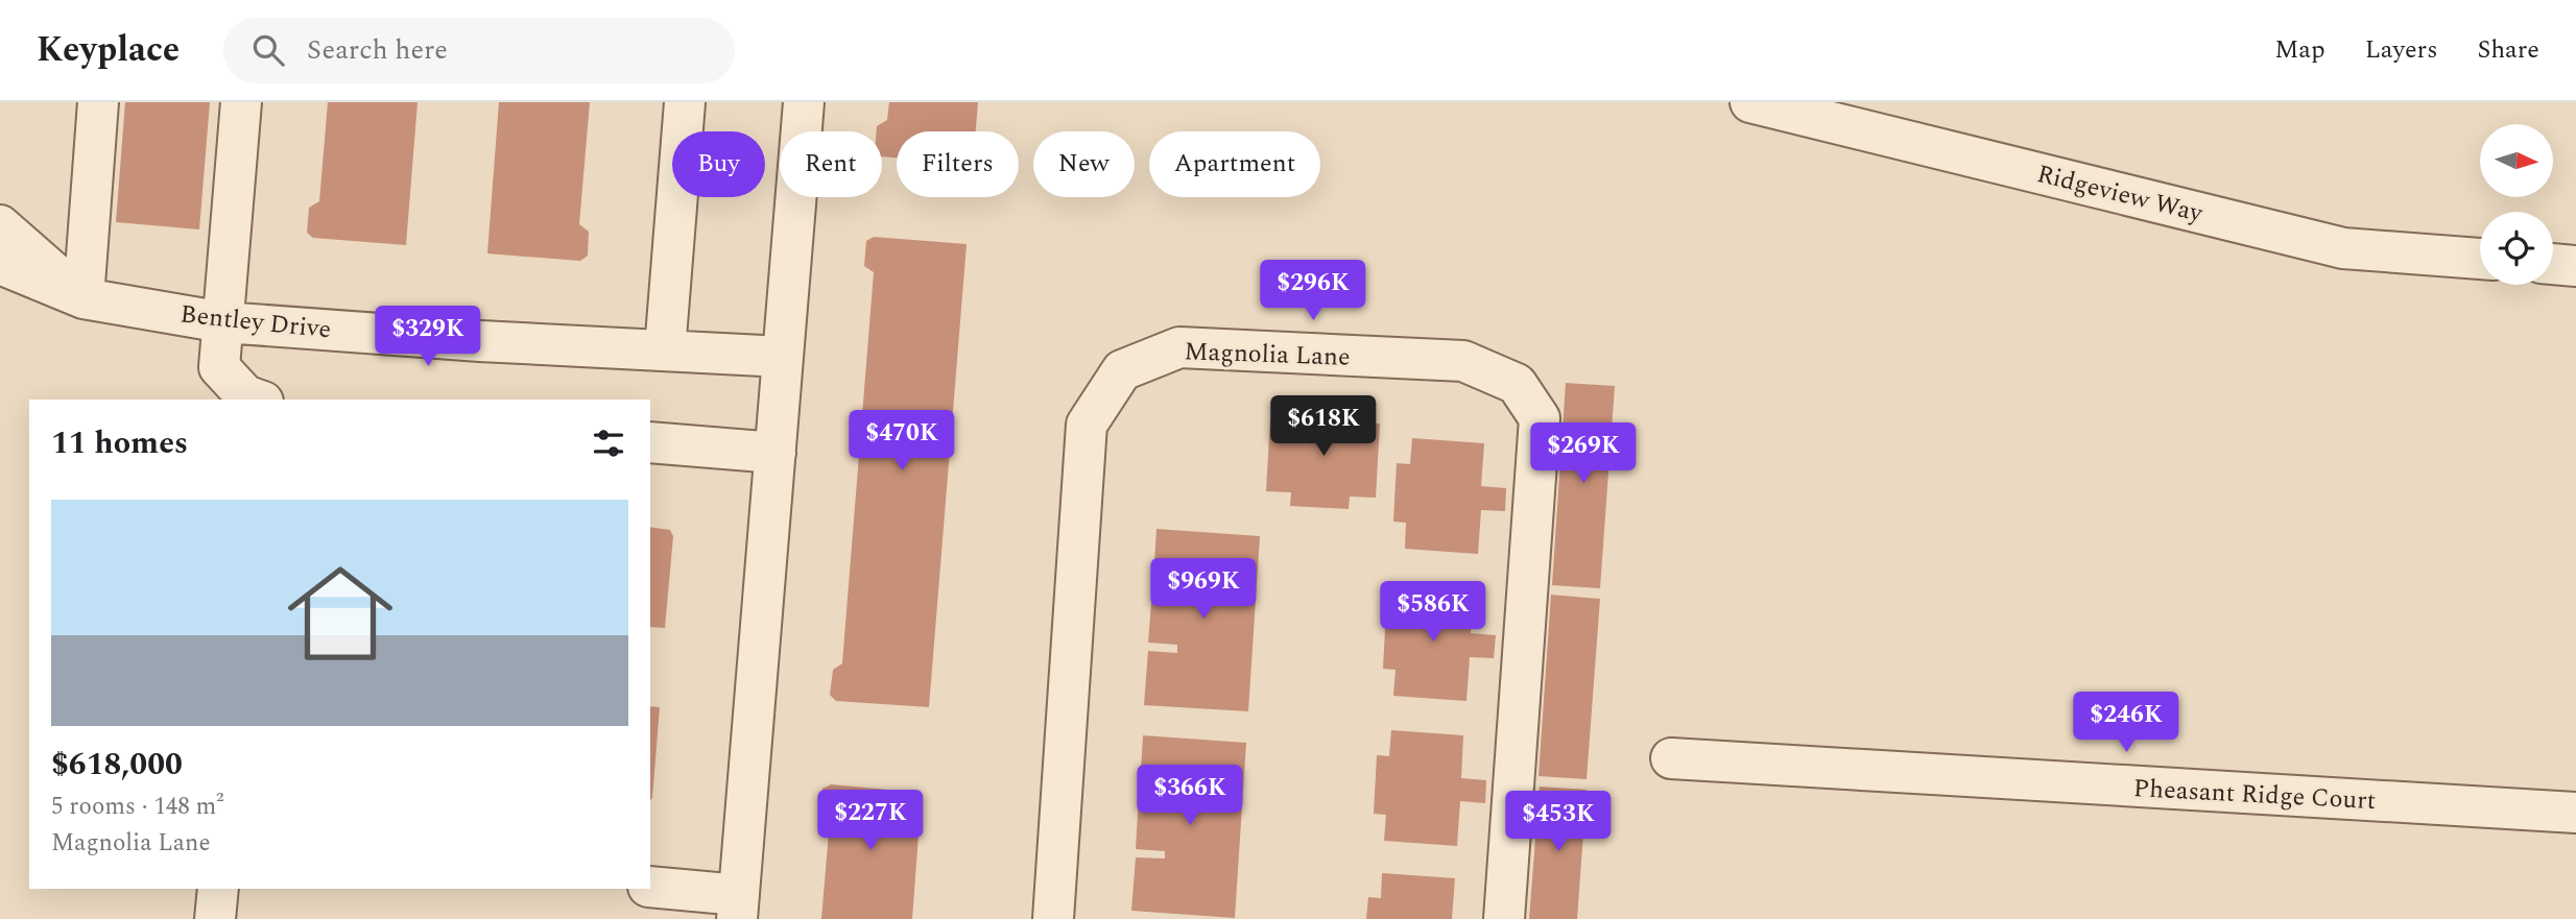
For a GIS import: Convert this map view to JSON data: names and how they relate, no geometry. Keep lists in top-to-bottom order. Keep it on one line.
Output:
{"streets":{"street":["Ridgeview Way","Bentley Drive","Magnolia Lane","Pheasant Ridge Court"]},"north":"right","page":{"header":"Keyplace","search":"Search here","nav":["Map","Layers","Share"],"chip":["Buy","Rent","Filters","New","Apartment"],"price":["$296K","$329K","$618K","$470K","$269K","$969K","$586K","$246K","$366K","$227K","$453K"],"heading":"11 homes","list":[{"name":"$618,000","note":"5 rooms · 148 m² · Magnolia Lane"}]}}
